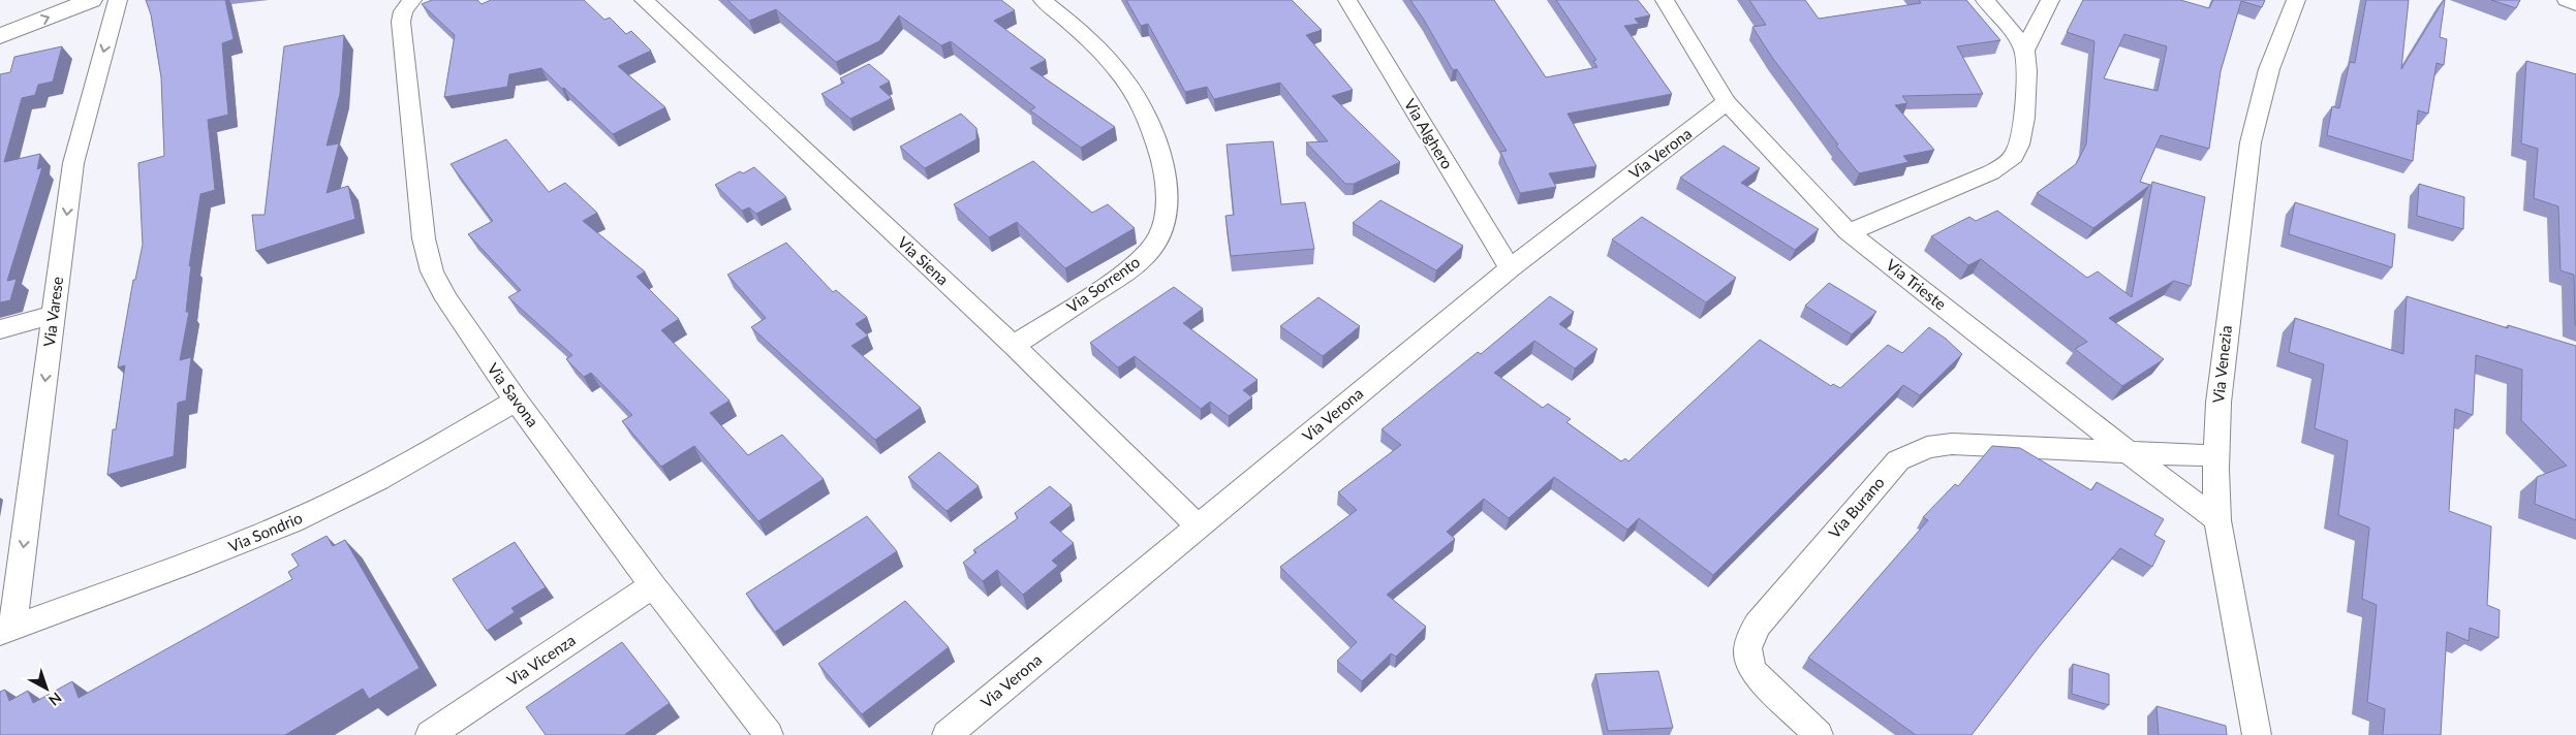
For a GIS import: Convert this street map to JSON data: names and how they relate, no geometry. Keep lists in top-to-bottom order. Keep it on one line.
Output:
{"streets":{"street":["Via Alghero","Via Verona","Via Siena","Via Sorrento","Via Trieste","Via Varese","Via Venezia","Via Savona","Via Burano","Via Sondrio","Via Vicenza"]},"crossings":[["Via Alghero","Via Verona"],["Via Verona","Via Siena"],["Via Verona","Via Trieste"],["Via Siena","Via Sorrento"],["Via Trieste","Via Venezia"],["Via Trieste","Via Burano"],["Via Varese","Via Sondrio"],["Via Venezia","Via Burano"],["Via Savona","Via Sondrio"],["Via Savona","Via Vicenza"]],"one_way":["Via Varese"],"north":"bottom right"}
